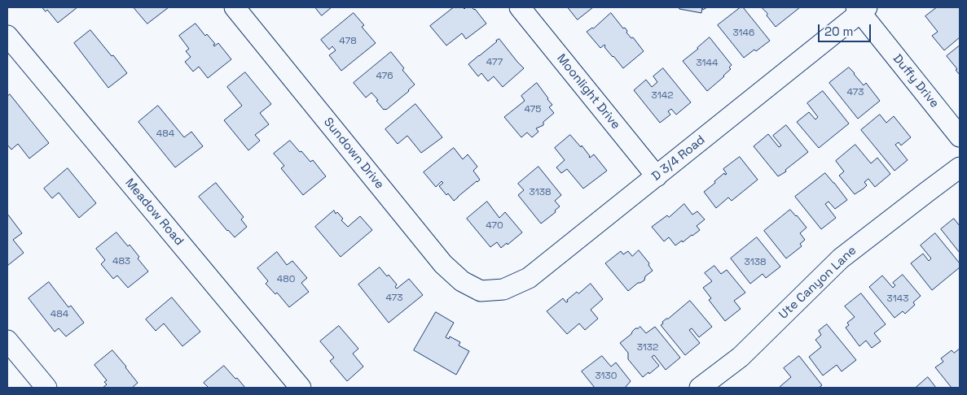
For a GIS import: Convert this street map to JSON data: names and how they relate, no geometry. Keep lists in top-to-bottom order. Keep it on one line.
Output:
{"streets":{"street":["Duffy Drive","Moonlight Drive","Sundown Drive","D 3/4 Road","Meadow Road","Ute Canyon Lane"]},"crossings":[["Duffy Drive","D 3/4 Road"],["Moonlight Drive","D 3/4 Road"],["Sundown Drive","D 3/4 Road"]],"house_numbers":["3146","478","477","3144","476","473","3142","475","484","3138","470","483","3138","480","473","3143","484","3132","3130"],"scale_bar":"20 m"}
